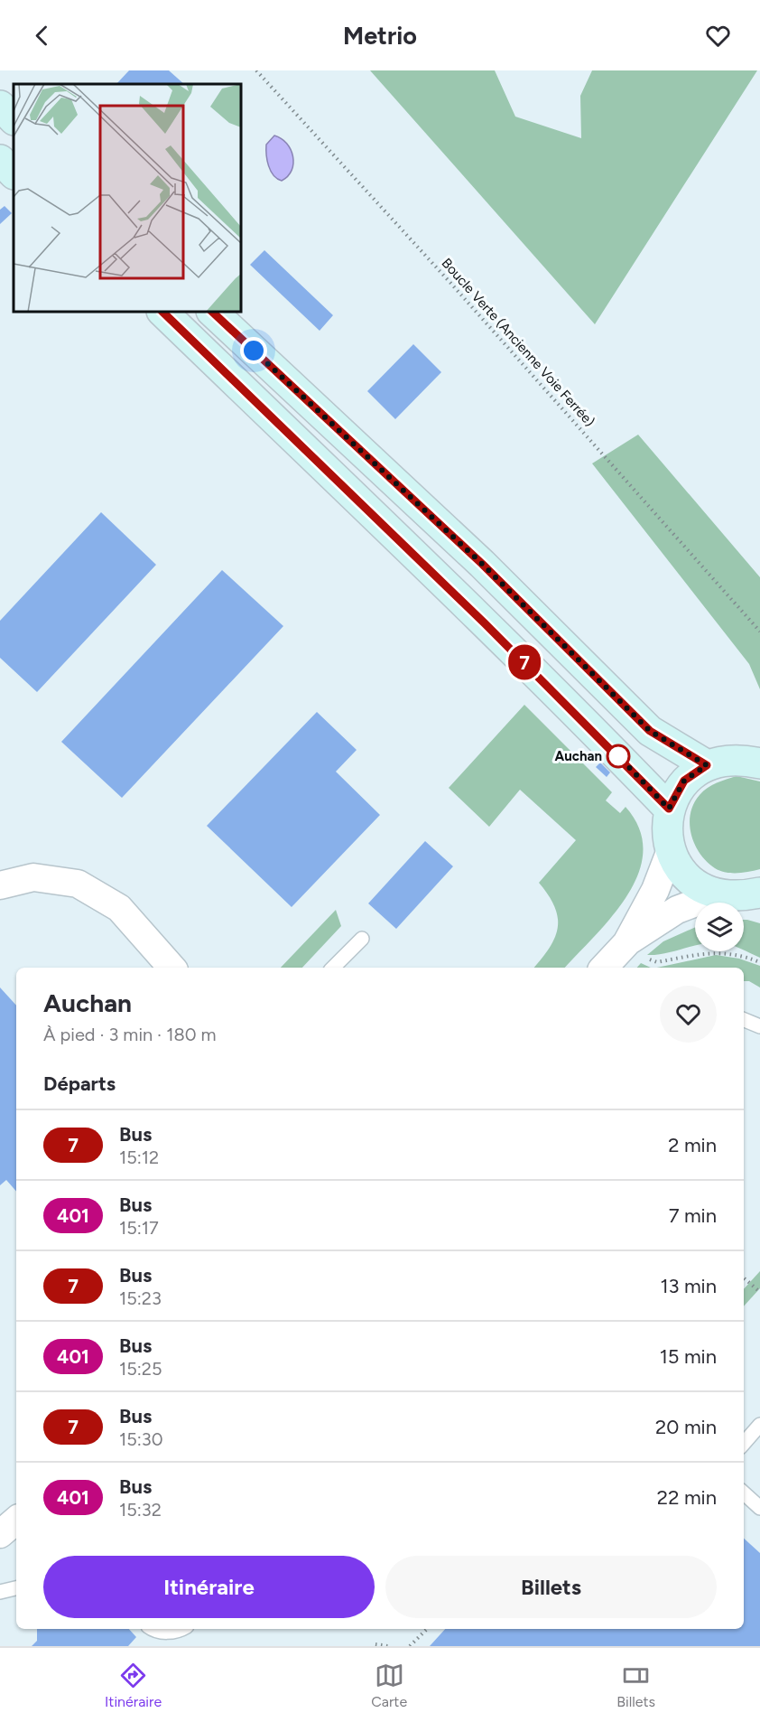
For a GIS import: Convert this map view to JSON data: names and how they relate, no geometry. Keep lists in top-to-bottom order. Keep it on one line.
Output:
{"streets":{"path":["Boucle Verte (Ancienne Voie Ferrée)"]},"places":["Auchan"],"lines":["bus line 7"],"page":{"header":"Metrio","on_map":"7","heading":[["Auchan","À pied · 3 min · 180 m"],"Départs"],"list":[{"mark":"7","name":"Bus","note":"15:12","value":"2 min"},{"mark":"401","name":"Bus","note":"15:17","value":"7 min"},{"mark":"7","name":"Bus","note":"15:23","value":"13 min"},{"mark":"401","name":"Bus","note":"15:25","value":"15 min"},{"mark":"7","name":"Bus","note":"15:30","value":"20 min"},{"mark":"401","name":"Bus","note":"15:32","value":"22 min"}],"buttons":["Itinéraire","Billets"],"tabs":["Itinéraire","Carte","Billets"]}}
